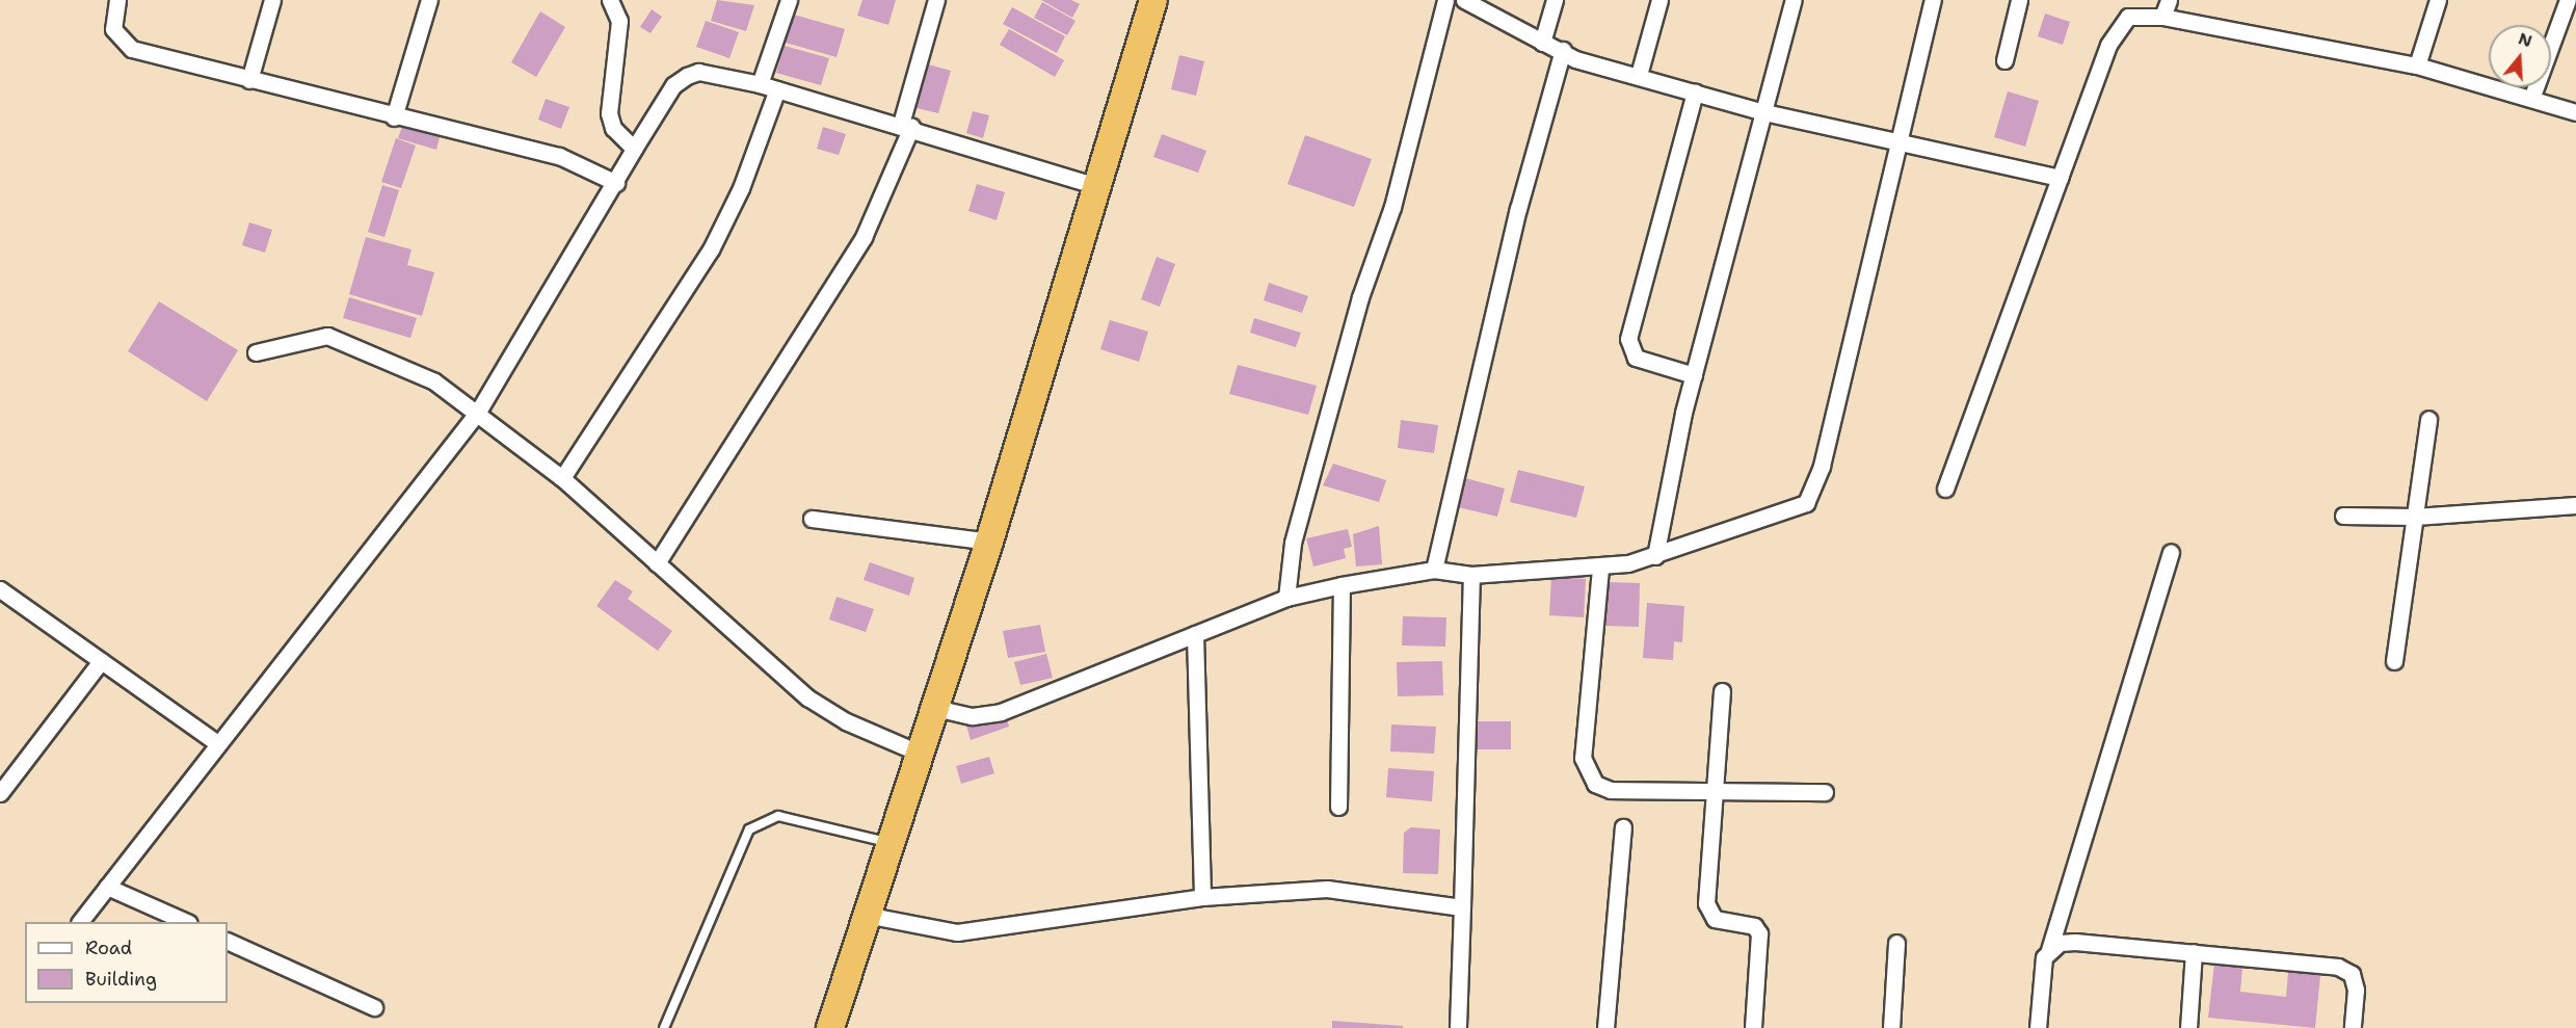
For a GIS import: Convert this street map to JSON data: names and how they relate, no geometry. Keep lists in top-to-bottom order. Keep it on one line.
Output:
{"legend":["Road","Building"],"north":"top"}
